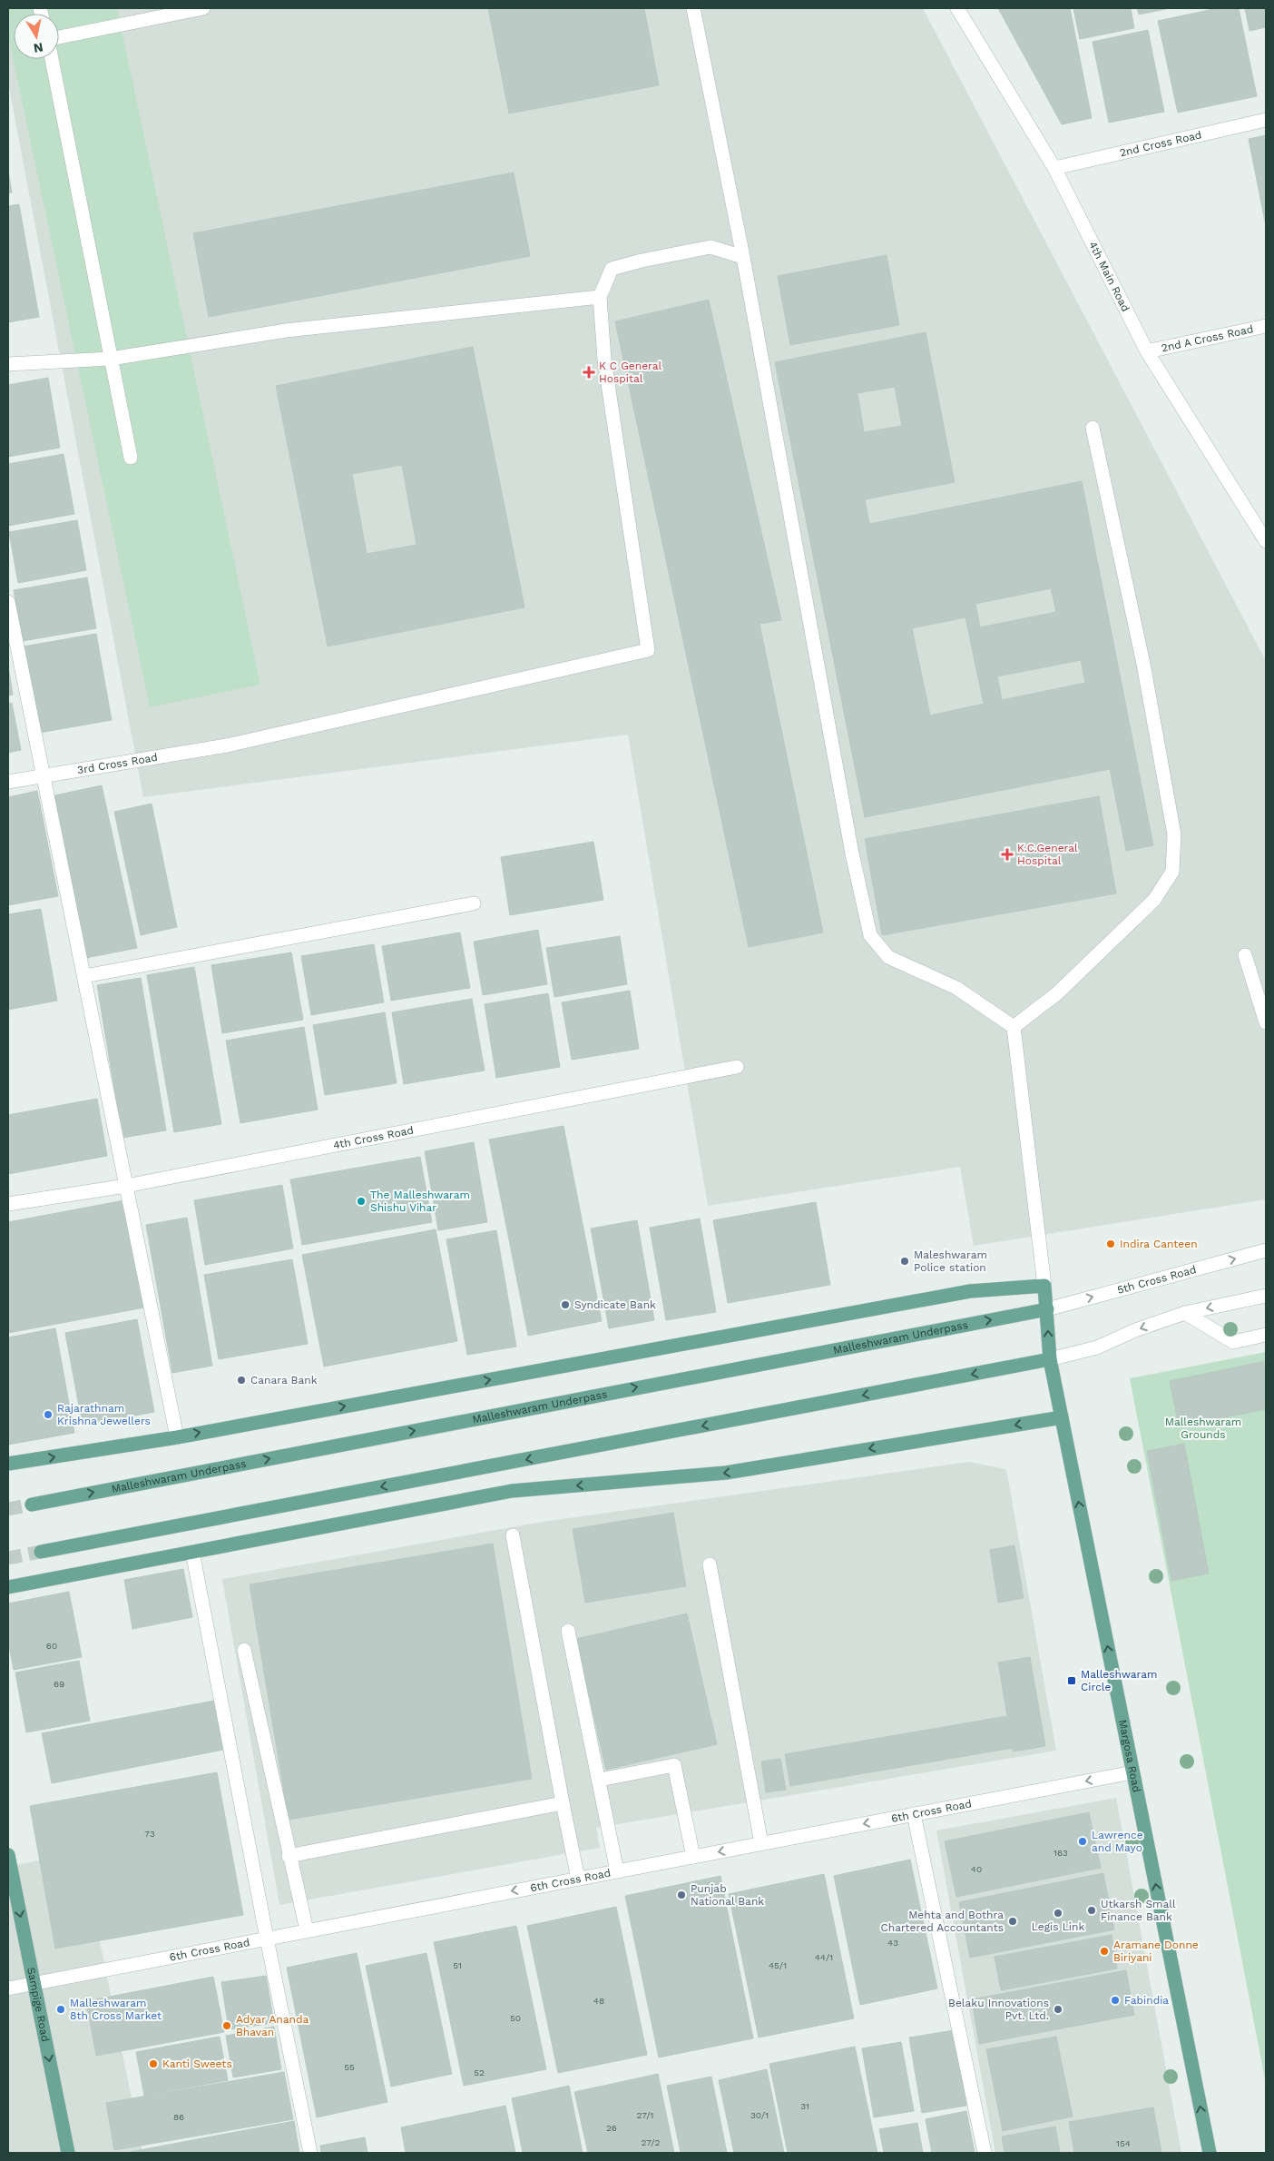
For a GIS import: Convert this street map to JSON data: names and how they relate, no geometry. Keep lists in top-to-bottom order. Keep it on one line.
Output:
{"streets":{"main road":["Malleshwaram Underpass","Margosa Road","Sampige Road"],"street":["2nd Cross Road","4th Main Road","2nd A Cross Road","3rd Cross Road","4th Cross Road","5th Cross Road","6th Cross Road"]},"crossings":[["2nd Cross Road","4th Main Road"],["4th Main Road","2nd A Cross Road"],["5th Cross Road","Malleshwaram Underpass"],["5th Cross Road","Margosa Road"],["Malleshwaram Underpass","Margosa Road"],["Margosa Road","6th Cross Road"],["6th Cross Road","Sampige Road"]],"one_way":["Margosa Road","Sampige Road"],"parks":["Malleshwaram Grounds"],"places":{"health":["K C General Hospital","K.C.General Hospital"],"other":["The Malleshwaram Shishu Vihar","Indira Canteen","Maleshwaram Police station","Syndicate Bank","Canara Bank","Rajarathnam Krishna Jewellers","Lawrence and Mayo","Punjab National Bank","Utkarsh Small Finance Bank","Legis Link","Mehta and Bothra Chartered Accountants","Aramane Donne Biriyani","Fabindia","Malleshwaram 8th Cross Market","Belaku Innovations Pvt. Ltd.","Adyar Ananda Bhavan","Kanti Sweets"],"transit":["Malleshwaram Circle"]},"house_numbers":["60","69","73","163","40","43","44/1","51","45/1","48","50","55","52","31","27/1","30/1","86","26","27/2","154"],"north":"bottom"}
